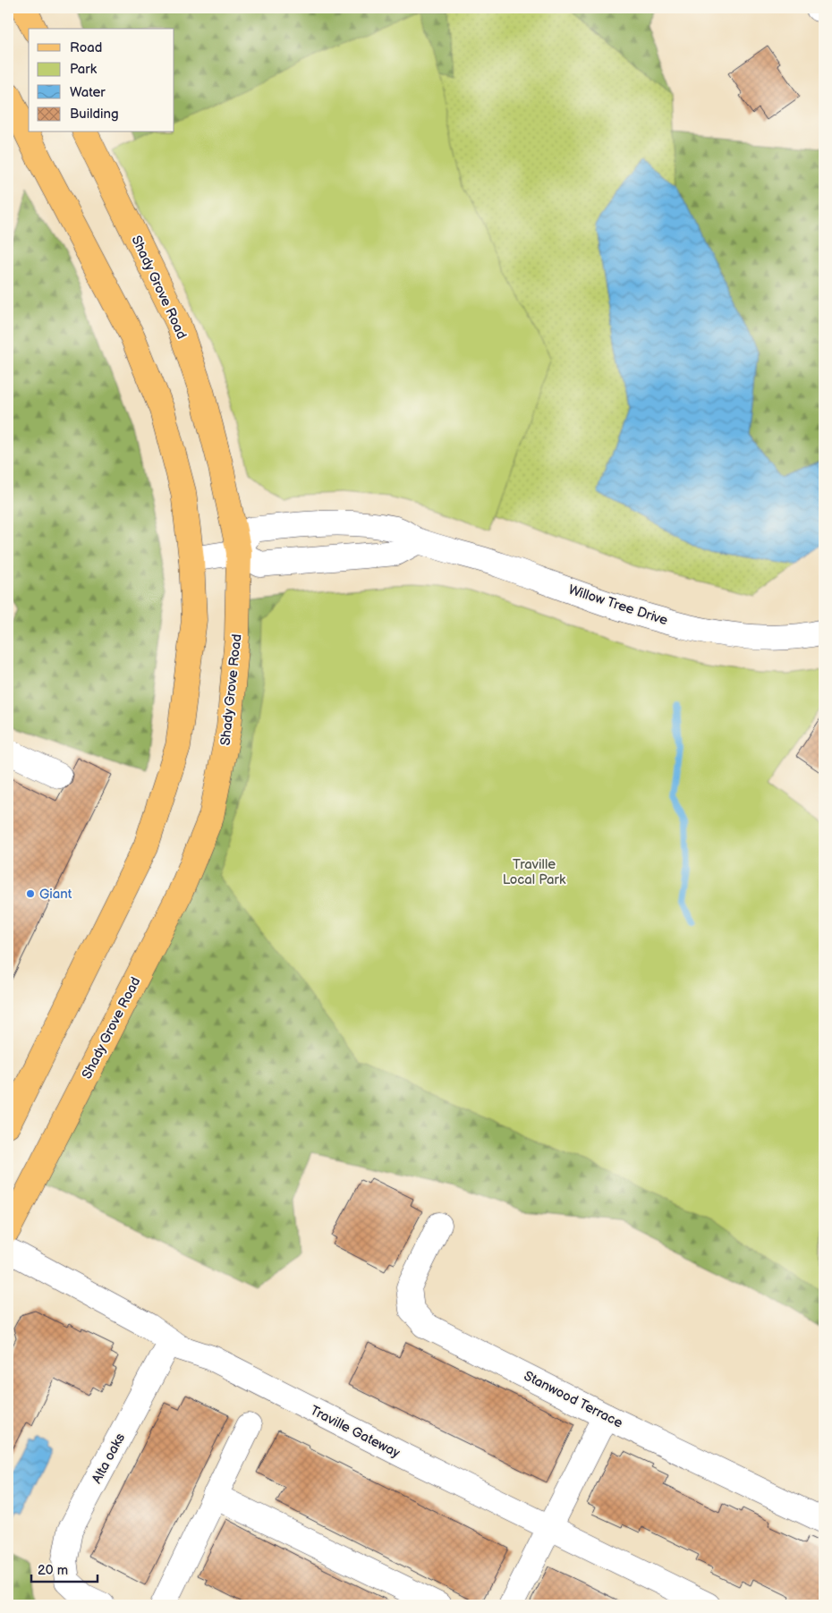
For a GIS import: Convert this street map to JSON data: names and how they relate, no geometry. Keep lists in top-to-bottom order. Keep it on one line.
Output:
{"streets":{"main road":["Shady Grove Road"],"street":["Willow Tree Drive","Stanwood Terrace","Traville Gateway","Alta oaks"]},"crossings":[["Shady Grove Road","Willow Tree Drive"],["Traville Gateway","Alta oaks"]],"parks":["Traville Local Park"],"places":["Giant"],"legend":["Road","Park","Water","Building"],"scale_bar":"20 m"}
